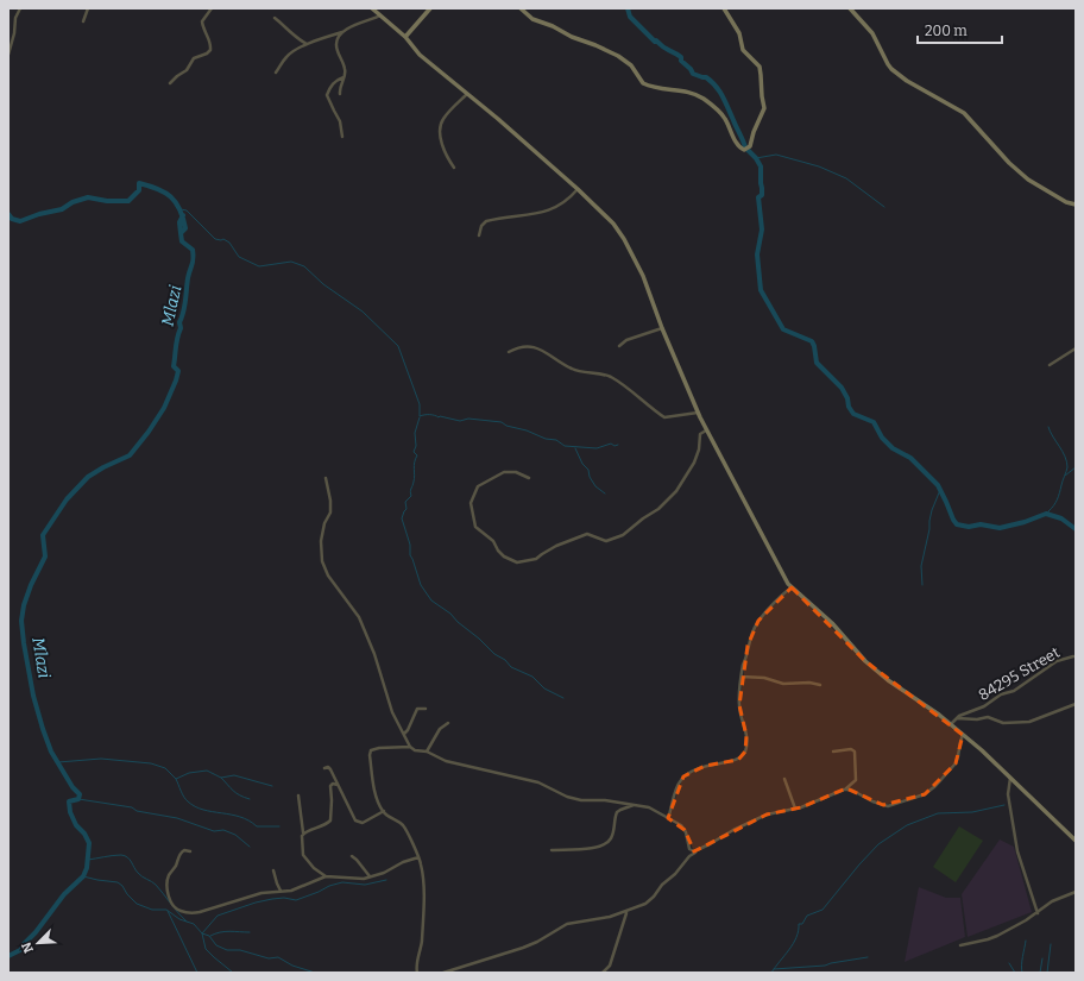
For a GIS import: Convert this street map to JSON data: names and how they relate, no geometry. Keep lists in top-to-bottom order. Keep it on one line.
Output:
{"streets":{"street":["84295 Street"]},"water":["Mlazi"],"scale_bar":"200 m","north":"bottom left"}
